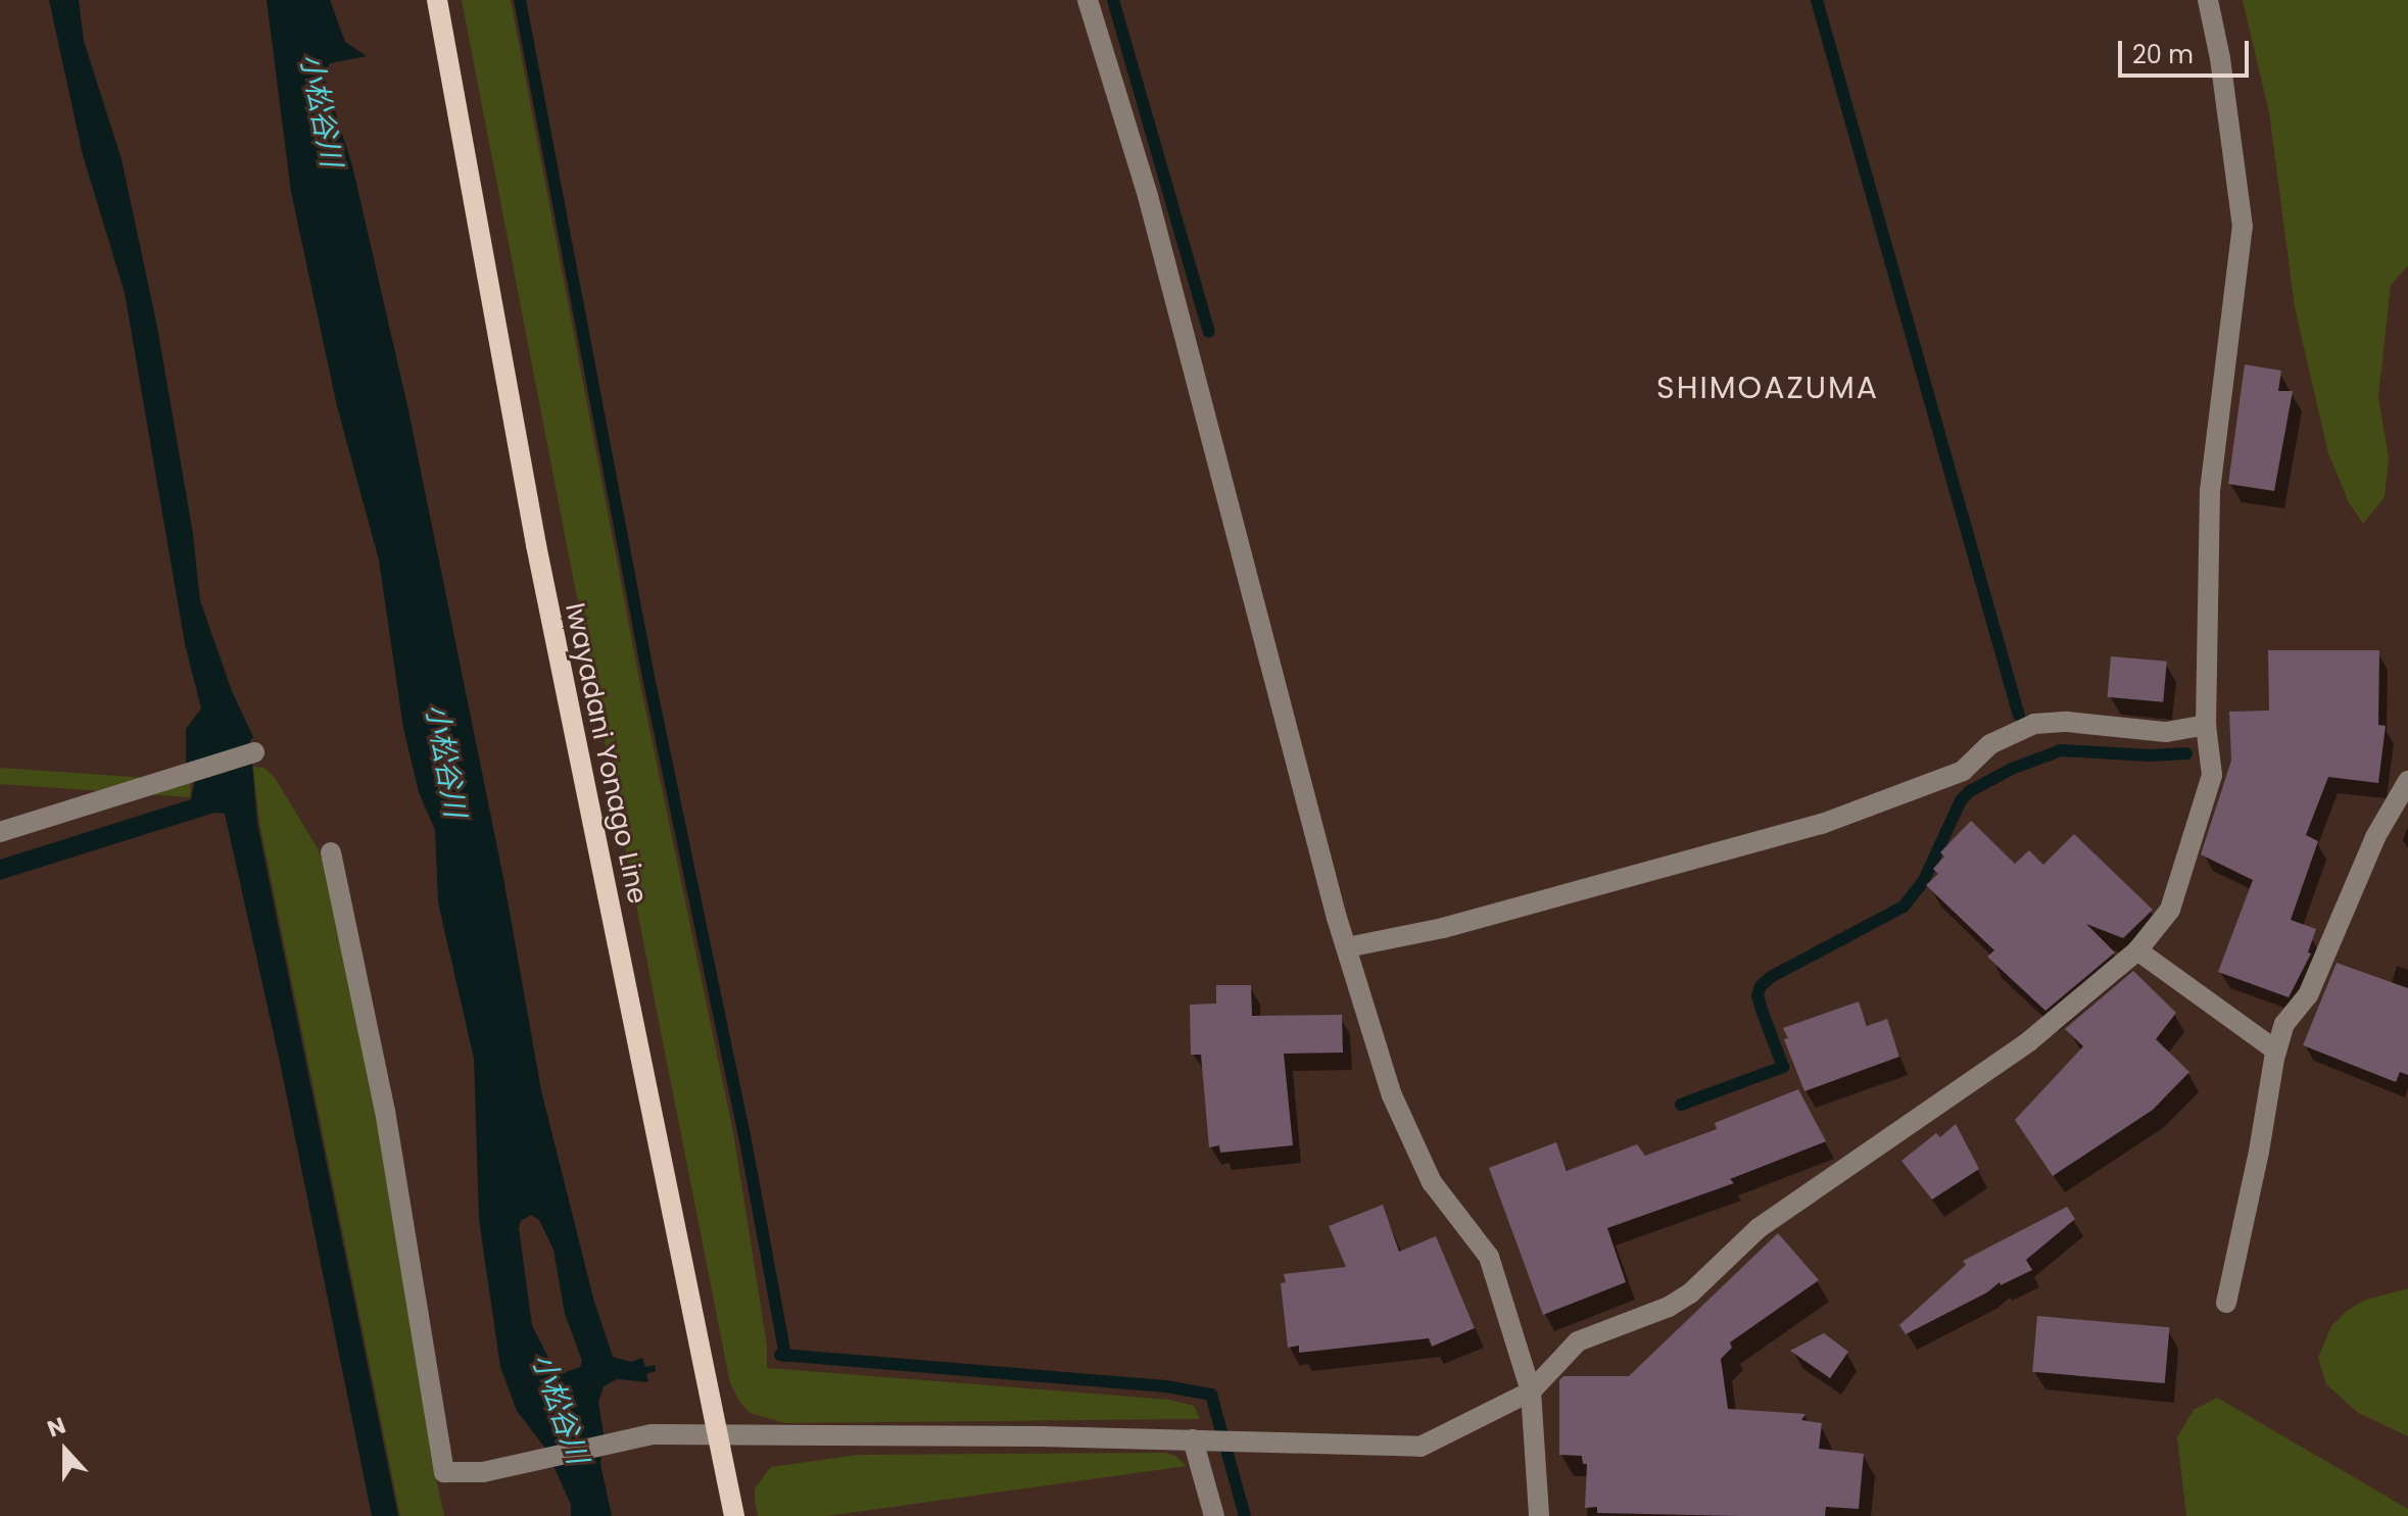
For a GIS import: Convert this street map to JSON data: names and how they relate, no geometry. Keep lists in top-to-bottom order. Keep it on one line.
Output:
{"streets":{"main road":["Iwayadani Yonago Line"]},"districts":["SHIMOAZUMA"],"water":["小松谷川"],"scale_bar":"20 m","north":"top"}
